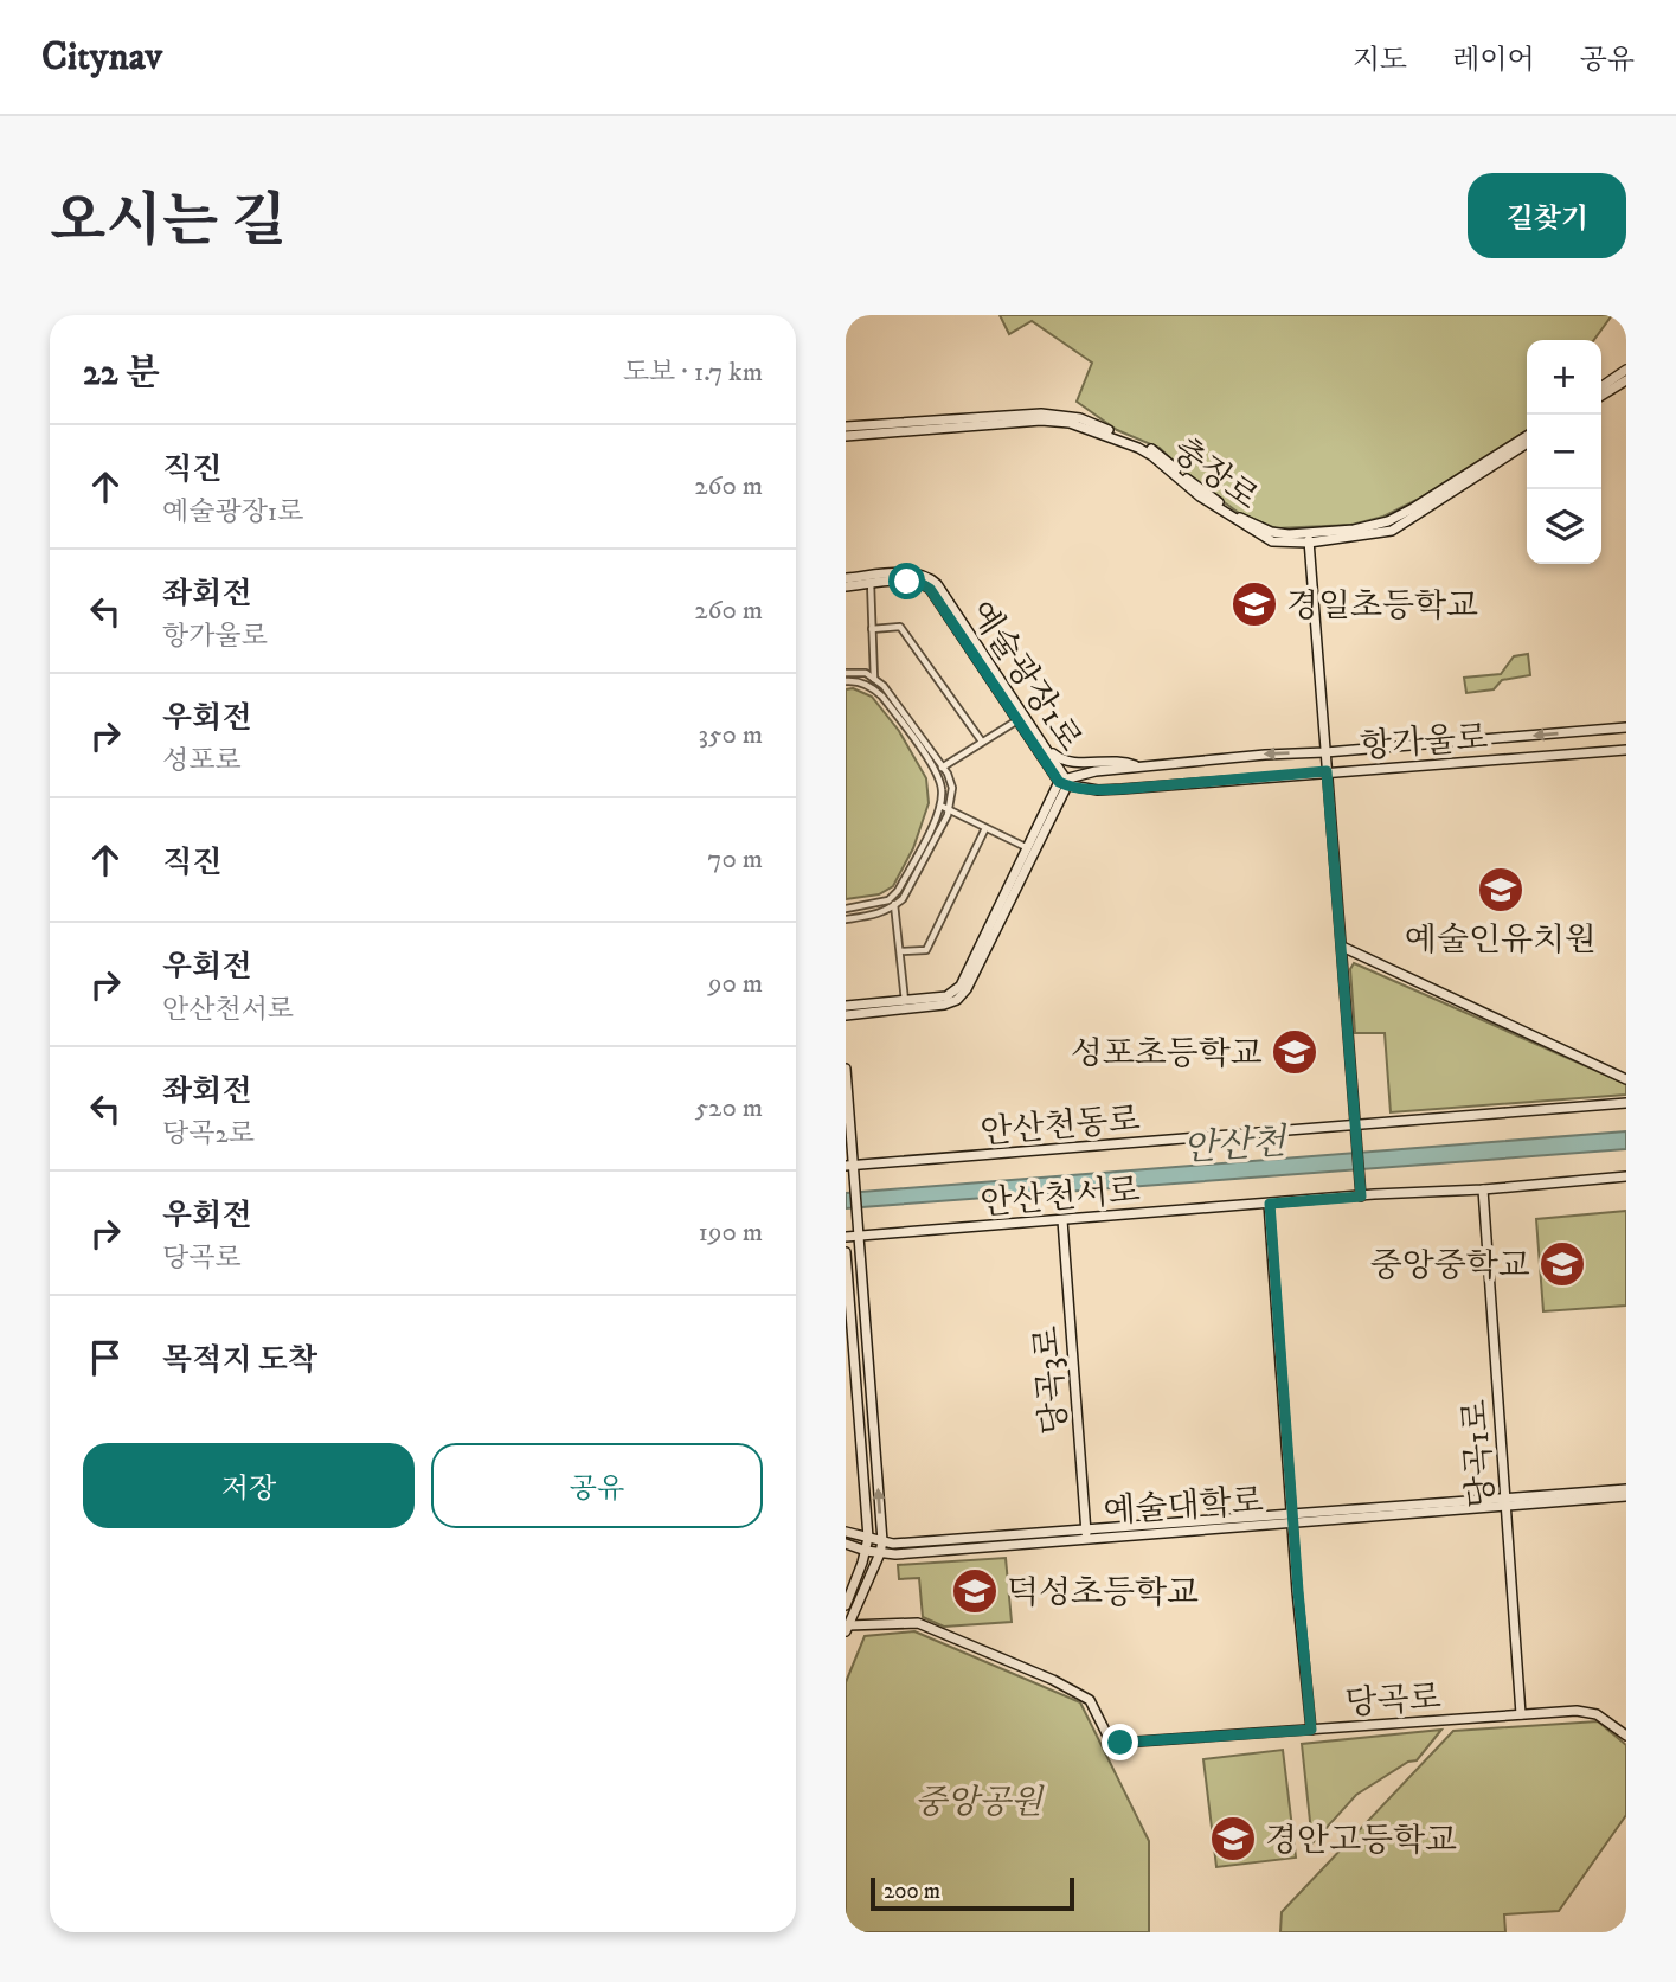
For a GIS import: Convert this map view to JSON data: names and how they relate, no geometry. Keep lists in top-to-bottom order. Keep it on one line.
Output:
{"streets":{"street":["충장로","예술광장1로","항가울로","안산천동로","안산천서로","당곡3로","당곡1로","예술대학로","당곡로"]},"crossings":[["예술광장1로","항가울로"],["안산천서로","당곡3로"],["안산천서로","당곡1로"],["당곡3로","예술대학로"],["당곡1로","예술대학로"],["당곡1로","당곡로"]],"water":["안산천"],"parks":["중앙공원"],"places":{"school or university":["경일초등학교","예술인유치원","성포초등학교","중앙중학교","덕성초등학교","경안고등학교"]},"scale_bar":"200 m","page":{"header":"Citynav","nav":["지도","레이어","공유"],"title":"오시는 길","buttons":["길찾기",["저장","공유"]],"heading":["22 분","도보 · 1.7 km"],"map_buttons":["+","−"],"list":[["직진","예술광장1로","260 m"],["좌회전","항가울로","260 m"],["우회전","성포로","350 m"],["직진","70 m"],["우회전","안산천서로","90 m"],["좌회전","당곡2로","520 m"],["우회전","당곡로","190 m"],"목적지 도착"],"scale":"200 m"}}
